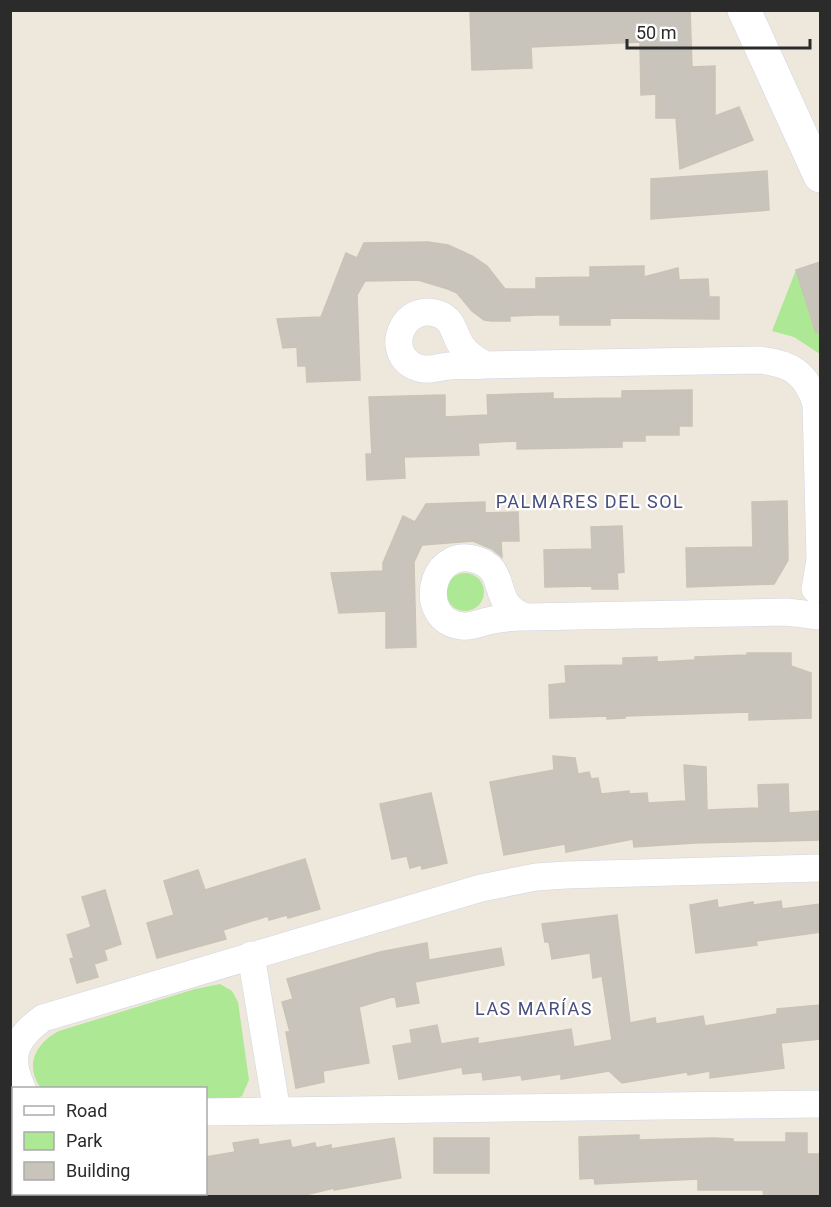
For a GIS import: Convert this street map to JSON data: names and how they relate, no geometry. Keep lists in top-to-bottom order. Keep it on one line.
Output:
{"districts":["PALMARES DEL SOL","LAS MARÍAS"],"legend":["Road","Park","Building"],"scale_bar":"50 m"}
